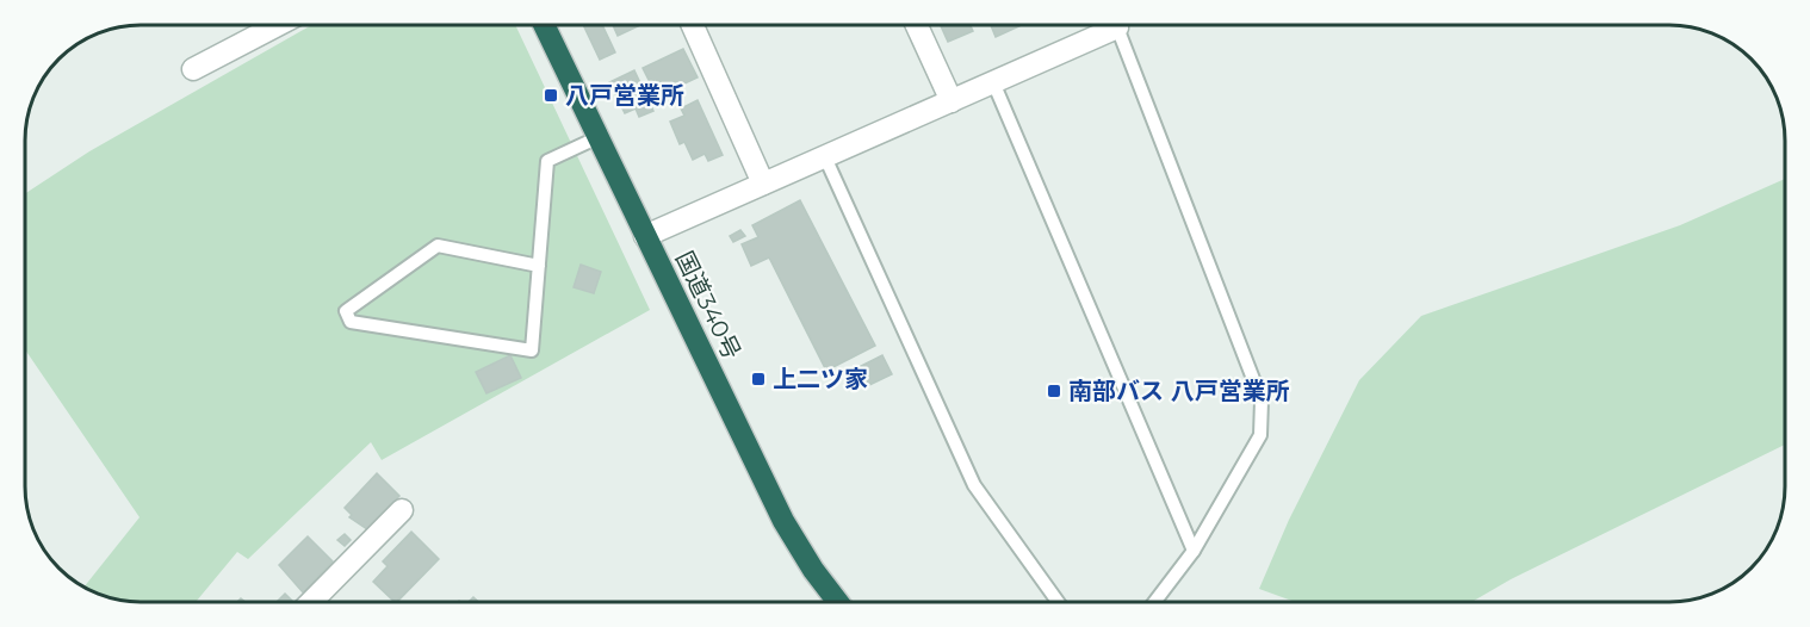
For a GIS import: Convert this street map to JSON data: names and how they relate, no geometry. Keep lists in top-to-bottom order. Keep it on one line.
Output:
{"streets":{"highway":["国道340号"]},"places":{"transit":["八戸営業所","上二ツ家","南部バス 八戸営業所"]}}
